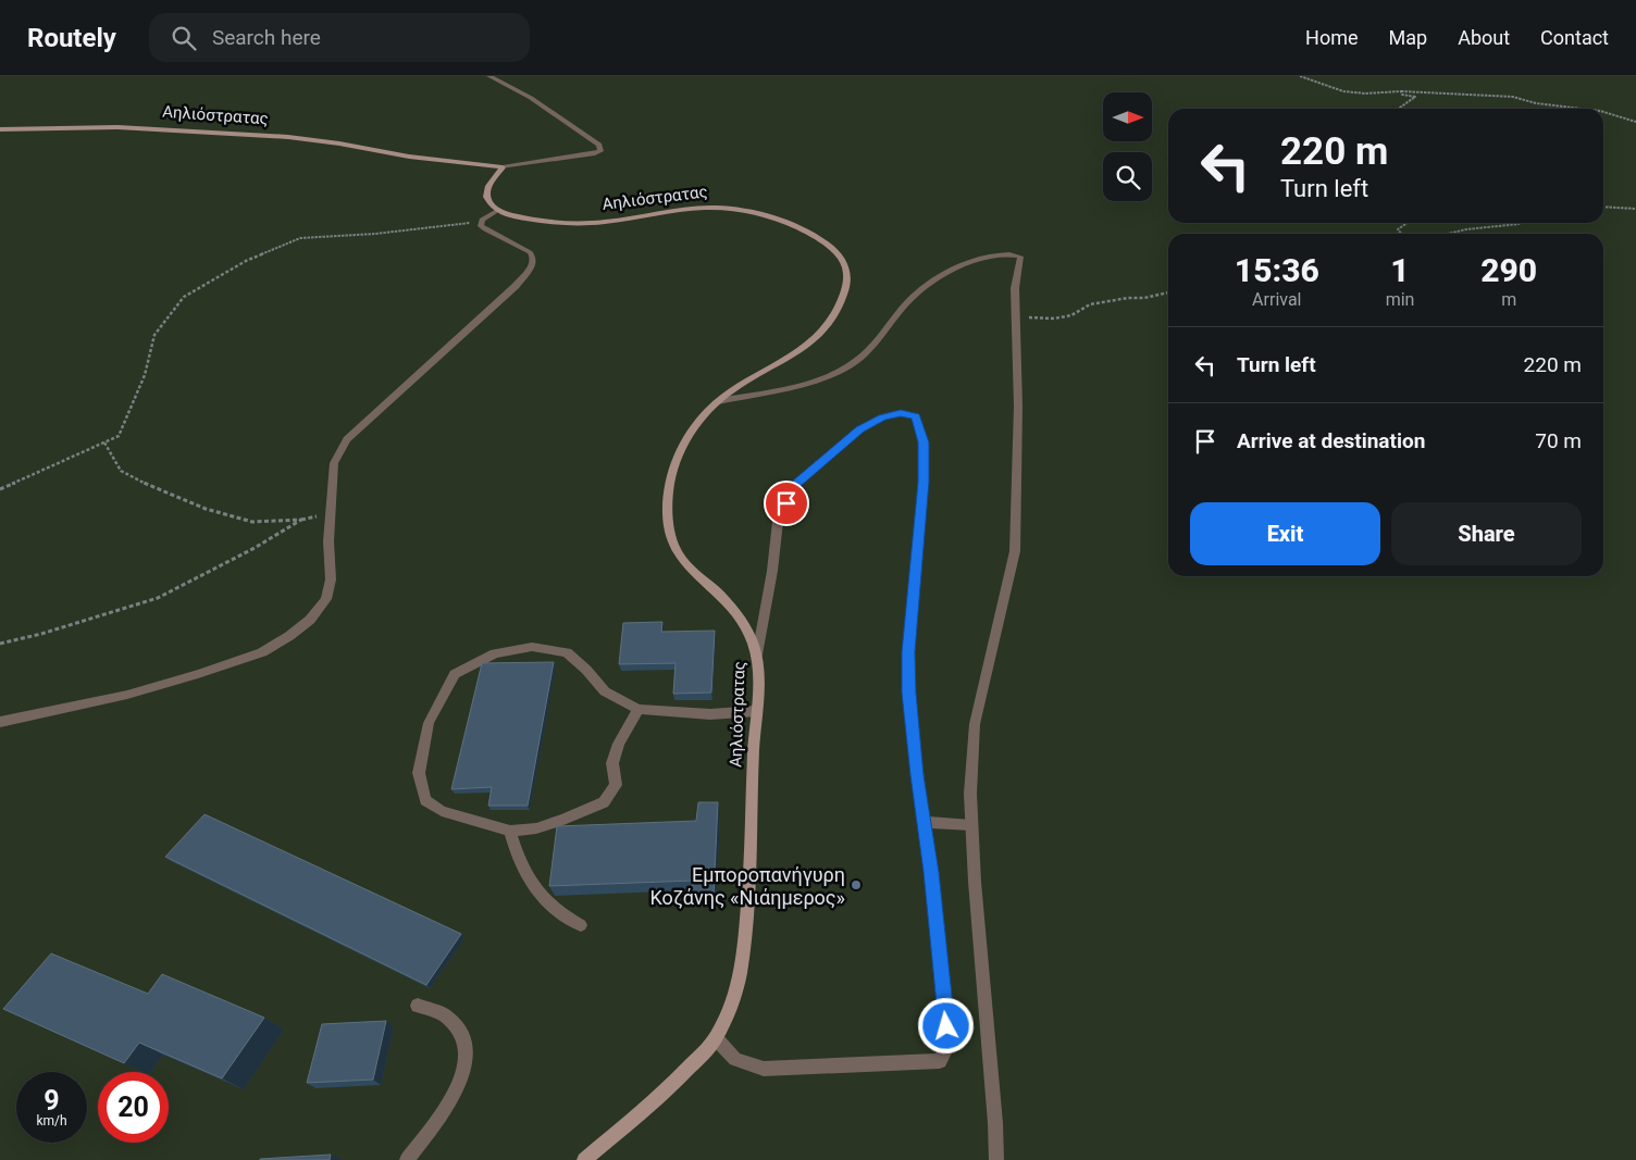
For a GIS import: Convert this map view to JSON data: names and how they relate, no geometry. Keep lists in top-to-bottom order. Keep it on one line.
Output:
{"streets":{"street":["Αηλιόστρατας"]},"places":["Εμποροπανήγυρη Κοζάνης «Νιάημερος»"],"north":"right","page":{"header":"Routely","search":"Search here","nav":["Home","Map","About","Contact"],"turn":["220 m","Turn left"],"eta":["15:36","Arrival","1","min","290","m"],"list":[{"name":"Turn left","value":"220 m"},{"name":"Arrive at destination","value":"70 m"}],"buttons":["Exit","Share"],"speed":"9 km/h","limit":"20"}}
